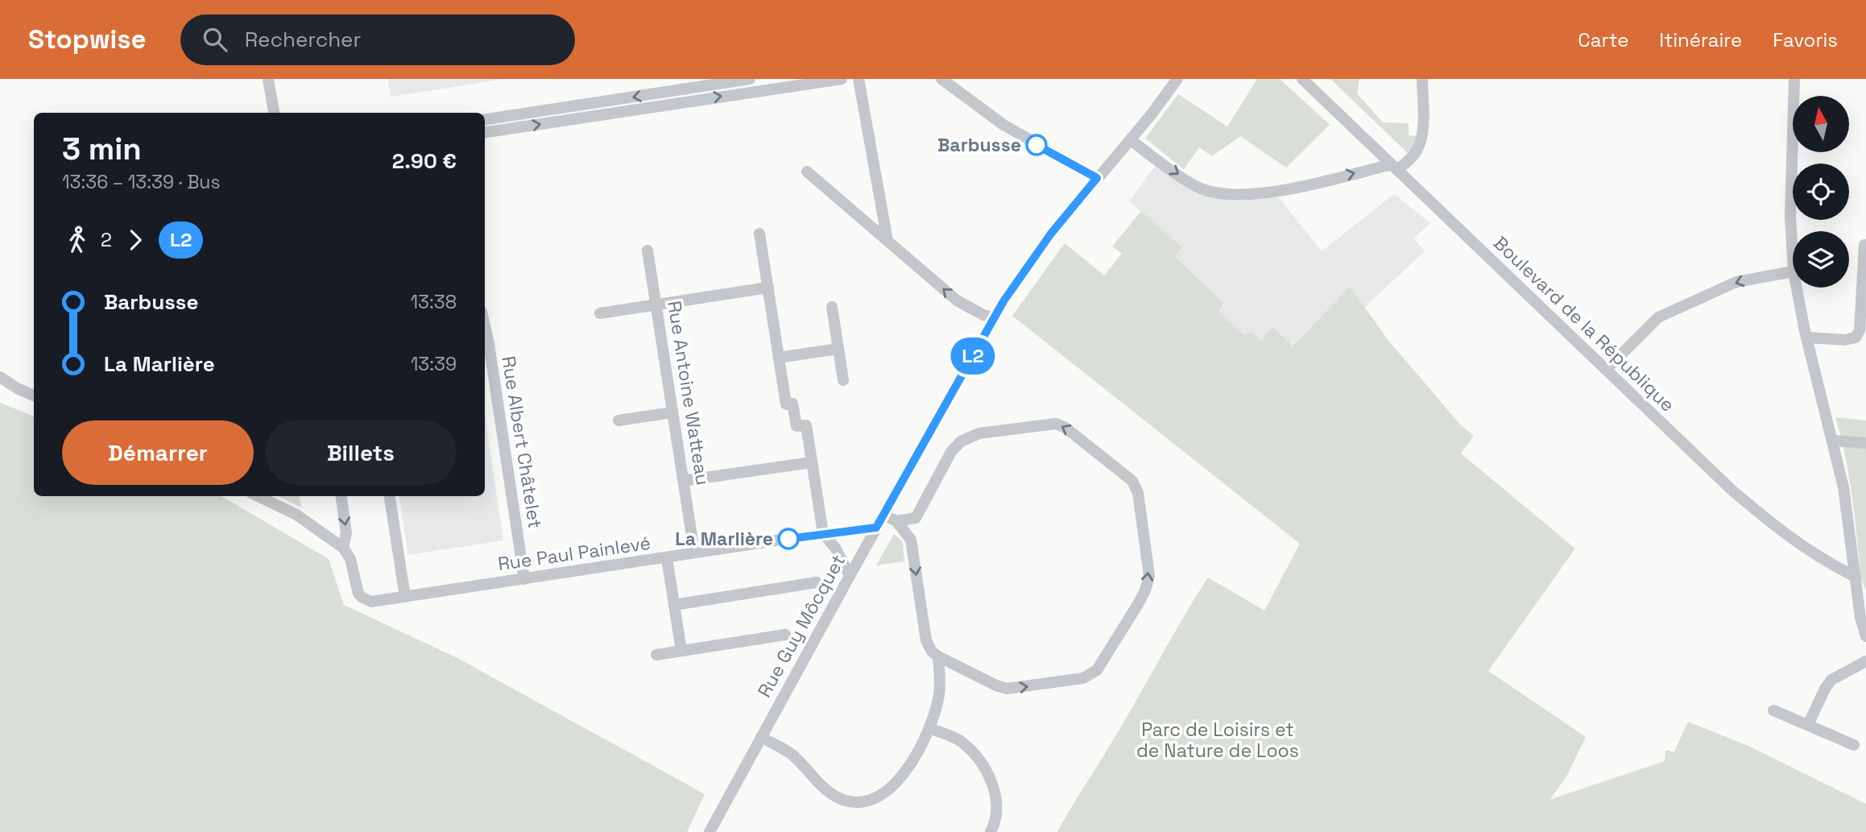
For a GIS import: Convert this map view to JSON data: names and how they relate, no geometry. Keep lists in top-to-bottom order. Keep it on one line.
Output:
{"streets":{"street":["Boulevard de la République","Rue Antoine Watteau","Rue Albert Châtelet","Rue Paul Painlevé","Rue Guy Môcquet"]},"crossings":[["Rue Albert Châtelet","Rue Paul Painlevé"],["Rue Paul Painlevé","Rue Guy Môcquet"]],"parks":["Parc de Loisirs et de Nature de Loos"],"places":["Barbusse","La Marlière"],"lines":["bus line L2"],"north":"top","page":{"header":"Stopwise","search":"Rechercher","nav":["Carte","Itinéraire","Favoris"],"on_map":"L2","heading":["3 min","13:36 – 13:39 · Bus","2.90 €"],"legs":["2","L2"],"list":[{"name":"Barbusse","value":"13:38"},{"name":"La Marlière","value":"13:39"}],"buttons":["Démarrer","Billets"]}}
